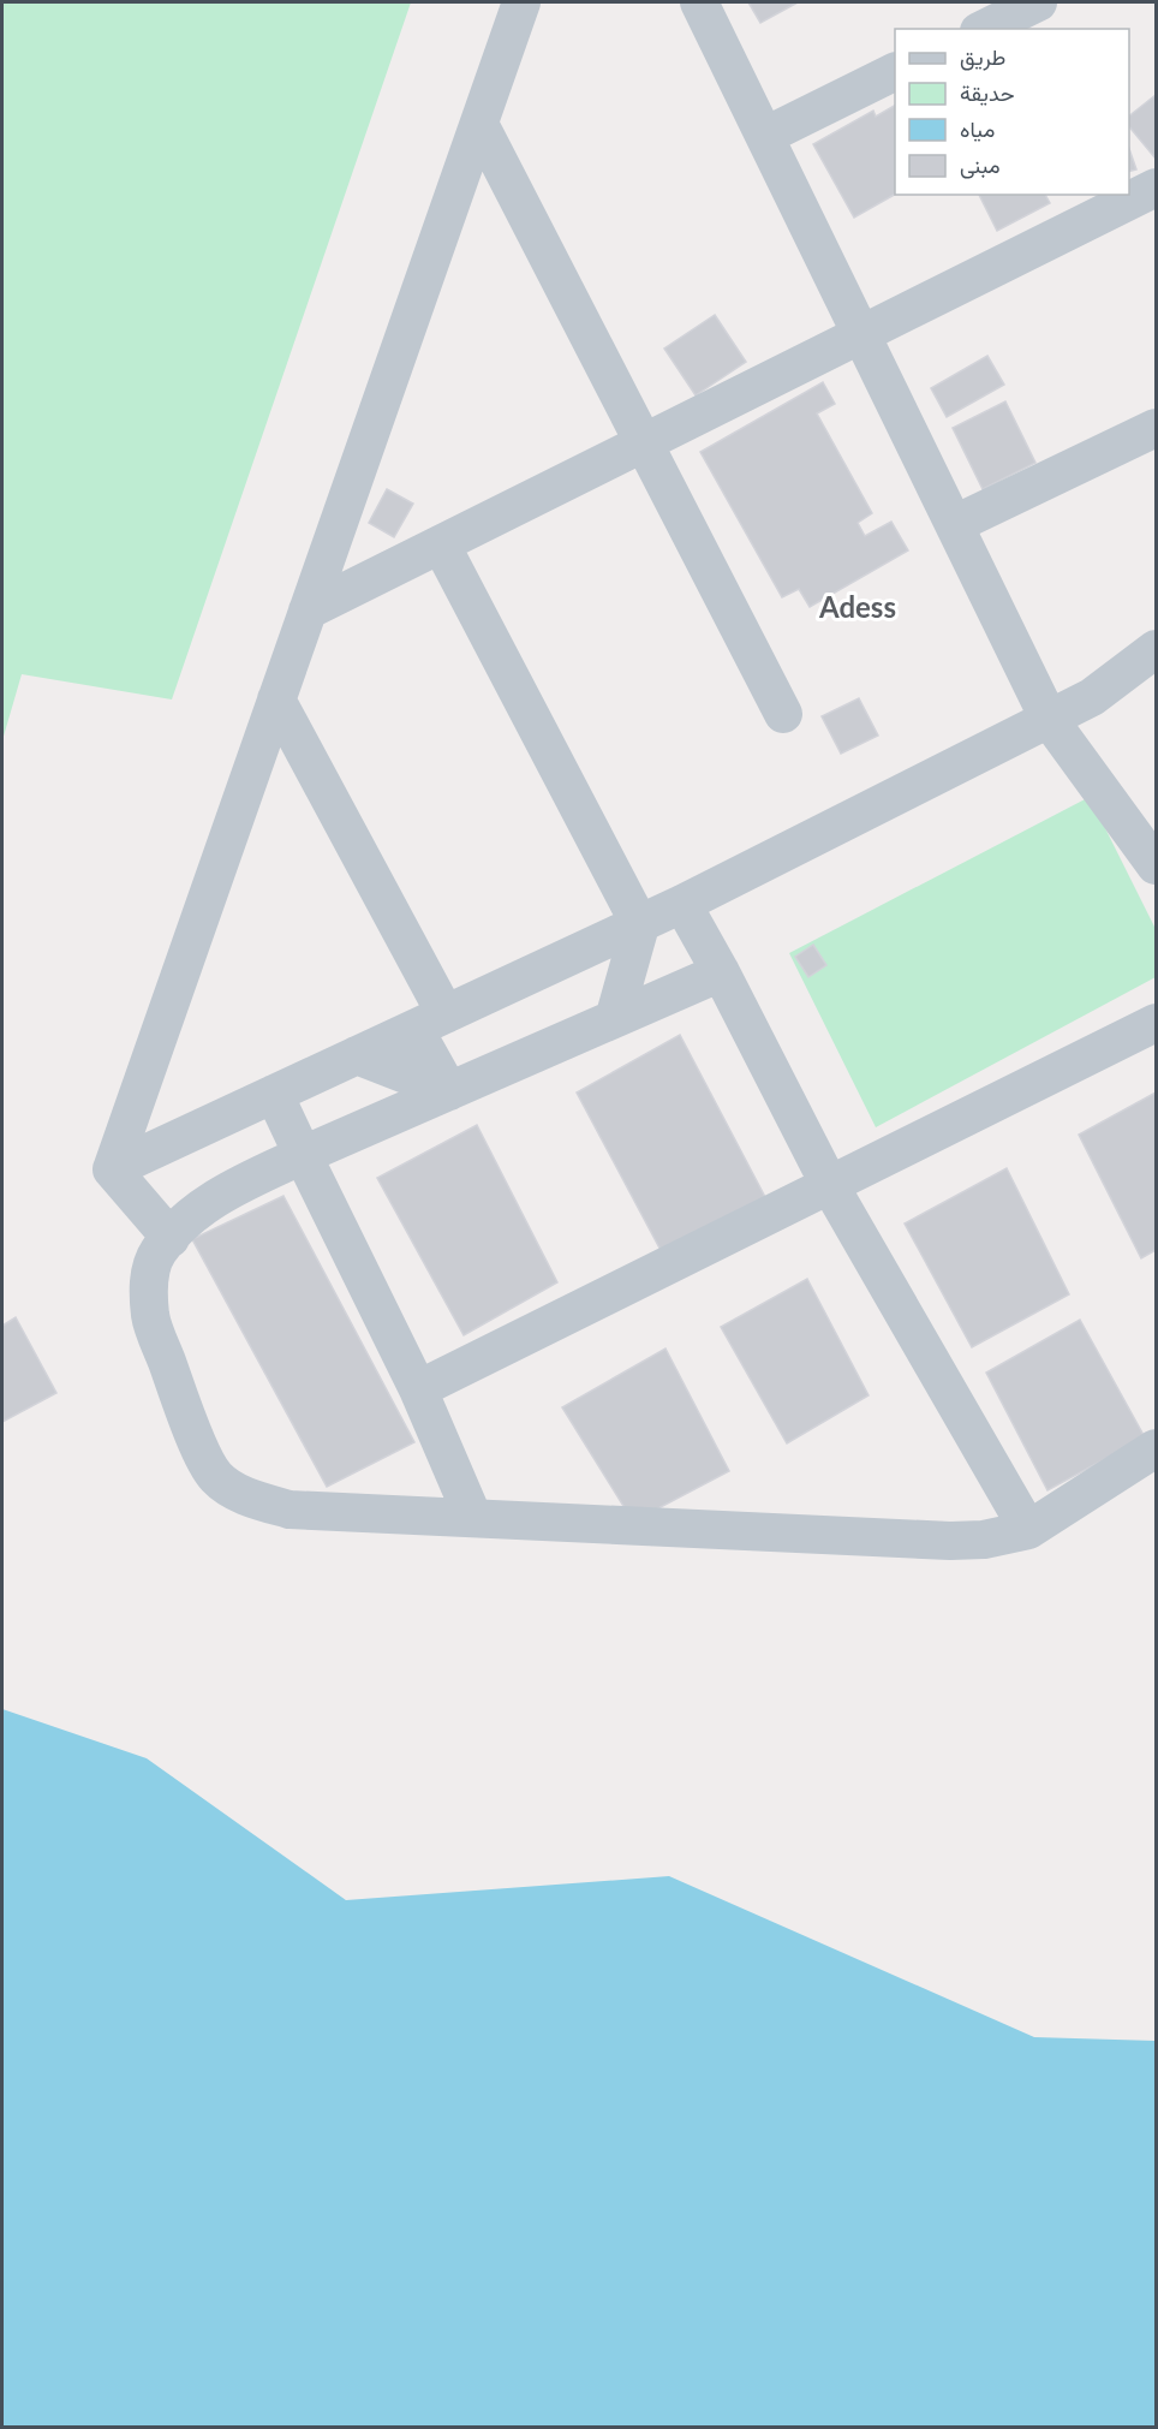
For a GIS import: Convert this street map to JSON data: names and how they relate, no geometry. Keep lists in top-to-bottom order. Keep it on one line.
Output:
{"districts":["Adess"],"legend":["طريق","حديقة","مياه","مبنى"]}
